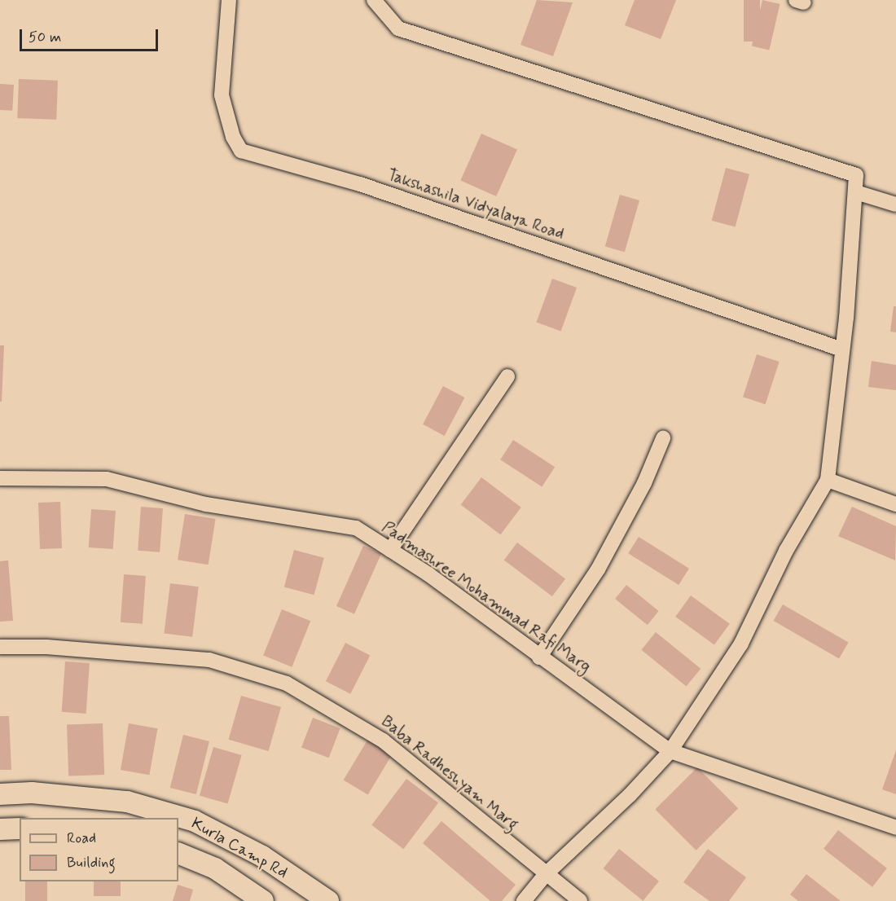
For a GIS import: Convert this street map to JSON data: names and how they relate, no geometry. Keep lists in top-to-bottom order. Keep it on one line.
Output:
{"streets":{"main road":["Kurla Camp Rd"],"street":["Takshashila Vidyalaya Road","Padmashree Mohammad Rafi Marg","Baba Radheshyam Marg"]},"legend":["Road","Building"],"scale_bar":"50 m"}
